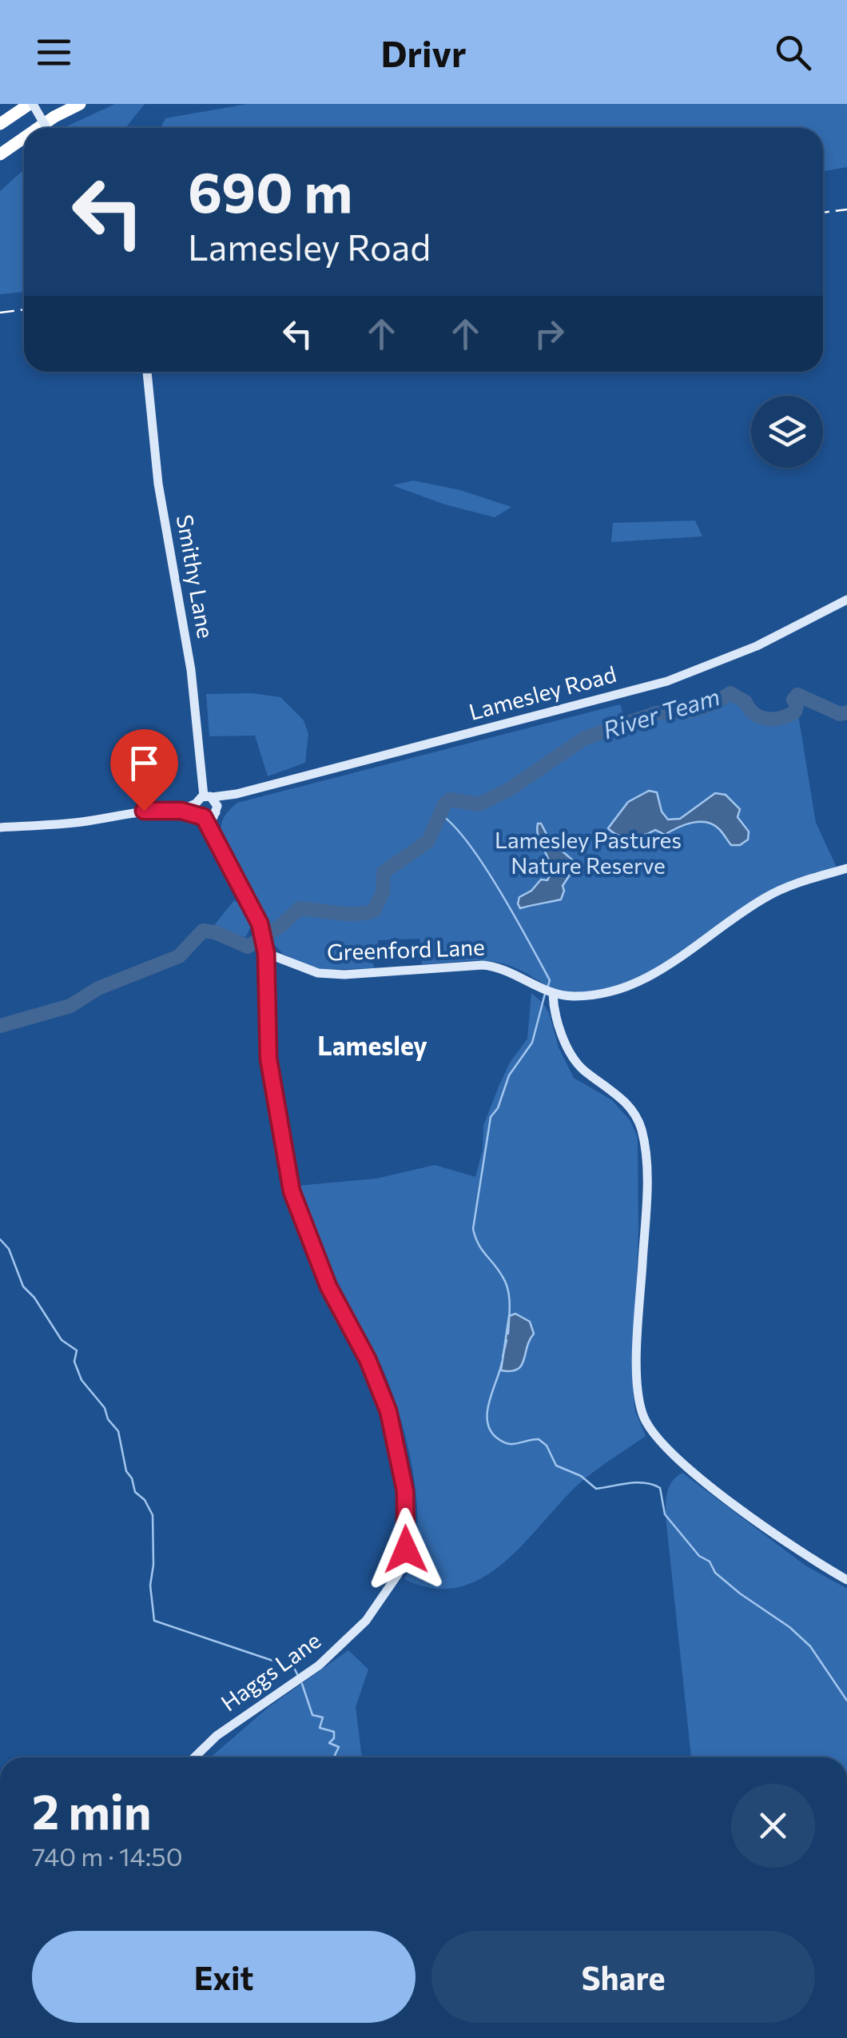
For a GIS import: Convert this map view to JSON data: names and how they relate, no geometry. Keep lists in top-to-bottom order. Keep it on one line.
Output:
{"streets":{"street":["Smithy Lane","Lamesley Road","Greenford Lane","Haggs Lane"]},"crossings":[["Smithy Lane","Lamesley Road"],["Smithy Lane","Haggs Lane"],["Lamesley Road","Haggs Lane"],["Greenford Lane","Haggs Lane"]],"districts":["Lamesley"],"water":["River Team"],"parks":["Lamesley Pastures Nature Reserve"],"page":{"header":"Drivr","turn":["690 m","Lamesley Road"],"heading":["2 min","740 m · 14:50"],"buttons":["Exit","Share"]}}
